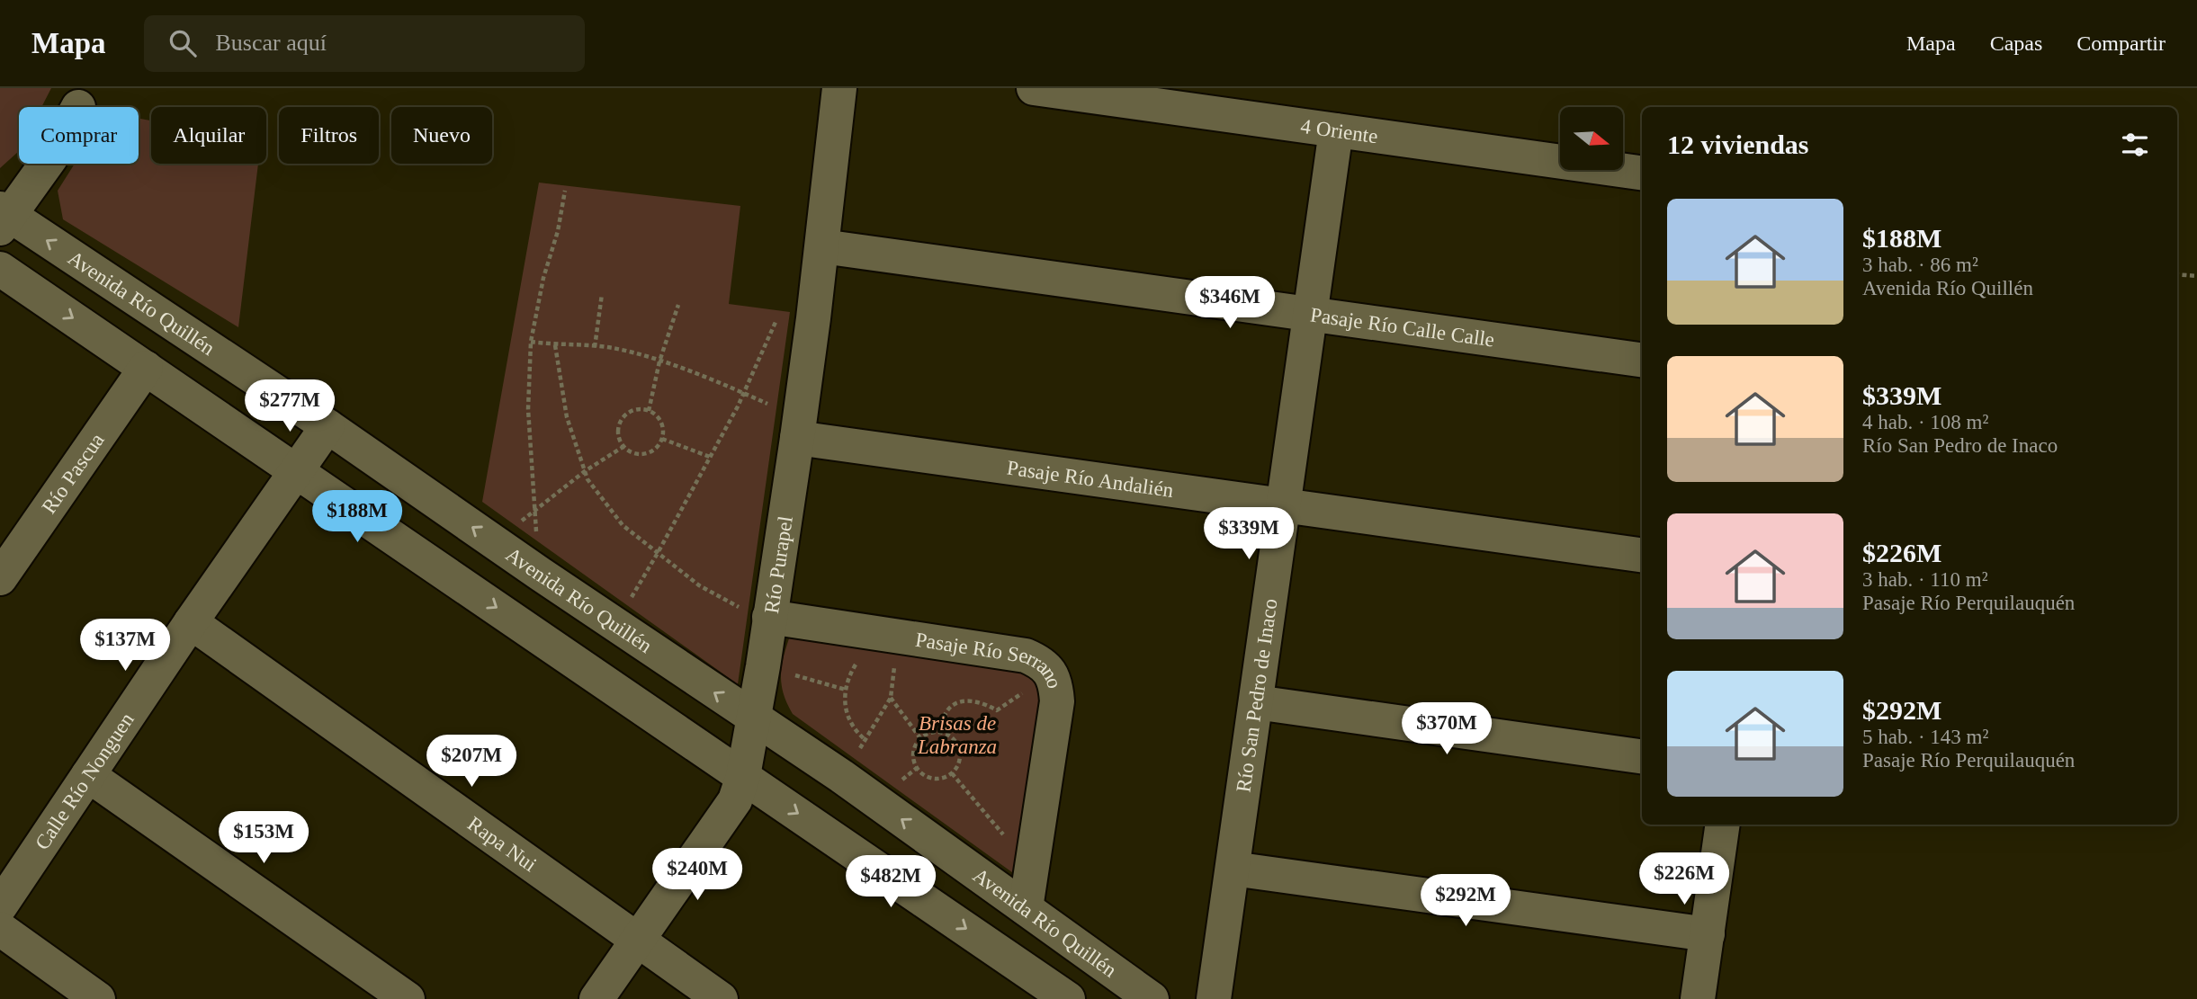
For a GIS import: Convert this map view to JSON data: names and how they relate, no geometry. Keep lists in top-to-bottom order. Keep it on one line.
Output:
{"streets":{"street":["4 Oriente","Avenida Río Quillén","Pasaje Río Calle Calle","Río Pascua","Pasaje Río Andalién","Río Purapel","Pasaje Río Serrano","Río San Pedro de Inaco","Calle Río Nonguen","Rapa Nui"]},"crossings":[["4 Oriente","Río San Pedro de Inaco"],["Avenida Río Quillén","Río Purapel"],["Avenida Río Quillén","Pasaje Río Serrano"],["Avenida Río Quillén","Calle Río Nonguen"],["Pasaje Río Calle Calle","Río Purapel"],["Pasaje Río Calle Calle","Río San Pedro de Inaco"],["Pasaje Río Andalién","Río Purapel"],["Pasaje Río Andalién","Río San Pedro de Inaco"],["Río Purapel","Pasaje Río Serrano"],["Río Purapel","Rapa Nui"],["Calle Río Nonguen","Rapa Nui"]],"parks":["Brisas de Labranza"],"north":"right","page":{"header":"Mapa","search":"Buscar aquí","nav":["Mapa","Capas","Compartir"],"chip":["Comprar","Alquilar","Filtros","Nuevo"],"heading":"12 viviendas","list":[{"name":"$188M","note":"3 hab. · 86 m² · Avenida Río Quillén"},{"name":"$339M","note":"4 hab. · 108 m² · Río San Pedro de Inaco"},{"name":"$226M","note":"3 hab. · 110 m² · Pasaje Río Perquilauquén"},{"name":"$292M","note":"5 hab. · 143 m² · Pasaje Río Perquilauquén"}],"price":["$346M","$277M","$188M","$339M","$137M","$370M","$207M","$153M","$240M","$226M","$482M","$292M"]}}
